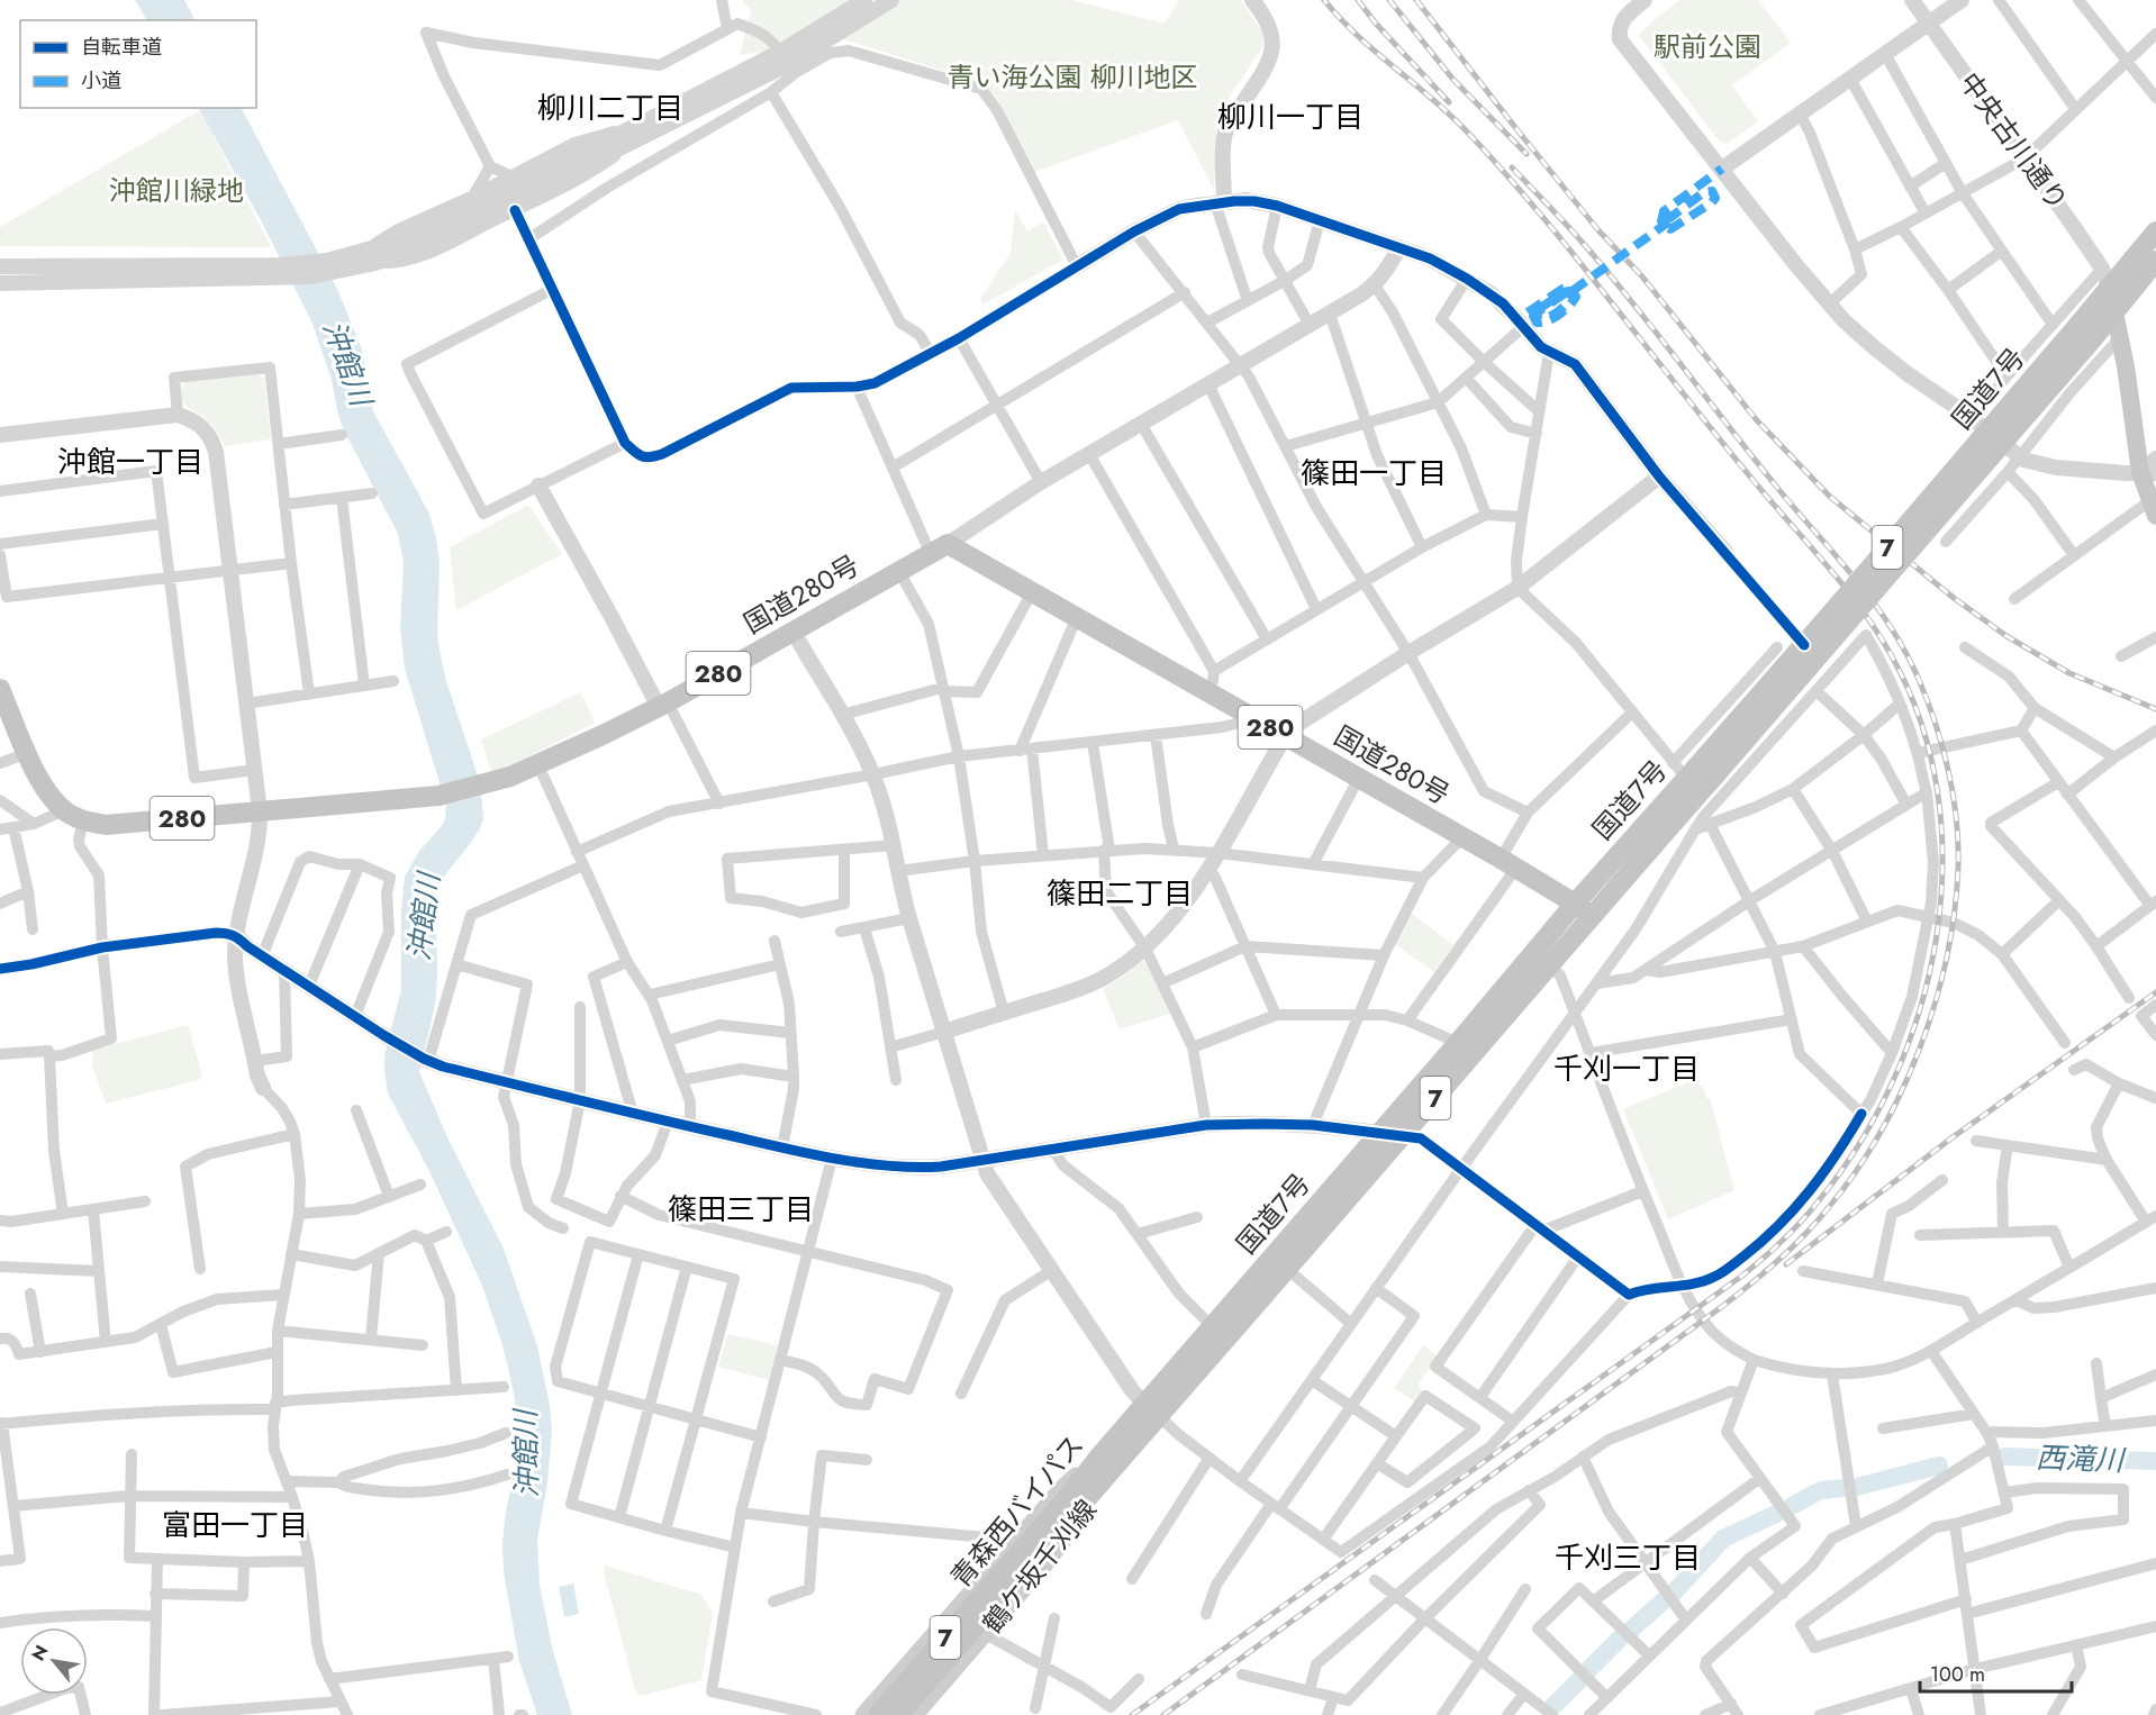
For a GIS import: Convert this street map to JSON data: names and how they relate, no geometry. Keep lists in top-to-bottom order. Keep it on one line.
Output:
{"streets":{"highway":["国道7号","7","国道280号","280","青森西バイパス"],"main road":["鶴ケ坂千刈線"],"street":["中央古川通り"]},"crossings":[["中央古川通り","国道7号"],["国道7号","国道280号"],["国道7号","青森西バイパス"],["国道7号","鶴ケ坂千刈線"],["青森西バイパス","鶴ケ坂千刈線"]],"districts":["柳川二丁目","柳川一丁目","沖館一丁目","篠田一丁目","篠田二丁目","千刈一丁目","篠田三丁目","富田一丁目","千刈三丁目"],"water":["沖館川","西滝川"],"parks":["駅前公園","青い海公園 柳川地区","沖館川緑地"],"legend":["自転車道","小道"],"scale_bar":"100 m","north":"top left"}
